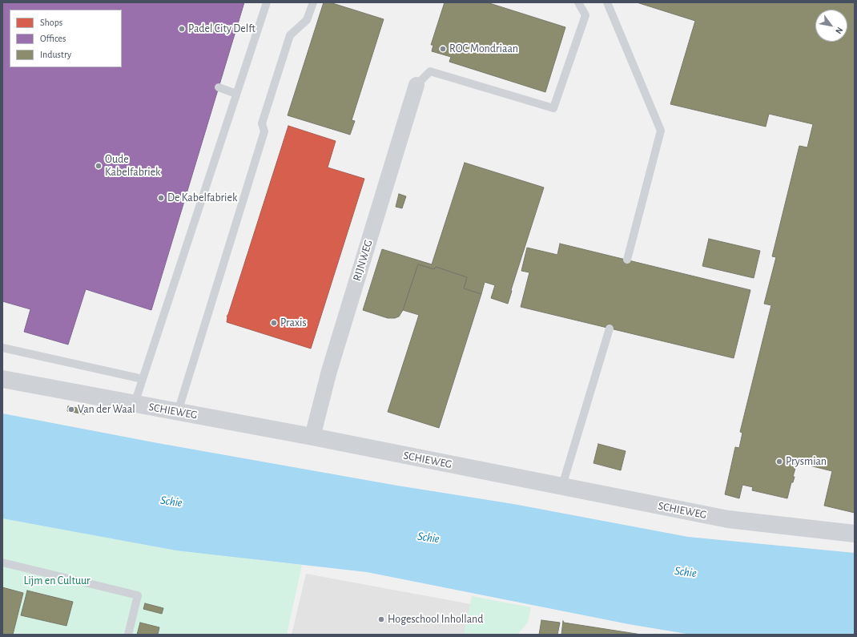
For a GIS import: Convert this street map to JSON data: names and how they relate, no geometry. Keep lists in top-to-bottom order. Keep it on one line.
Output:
{"streets":{"street":["RIJNWEG","SCHIEWEG"]},"crossings":[["RIJNWEG","SCHIEWEG"]],"water":["Schie"],"parks":["Lijm en Cultuur"],"places":["Padel City Delft","ROC Mondriaan","Oude Kabelfabriek","De Kabelfabriek","Praxis","Van der Waal","Prysmian","Hogeschool Inholland"],"legend":["Shops","Offices","Industry"],"north":"bottom right"}
